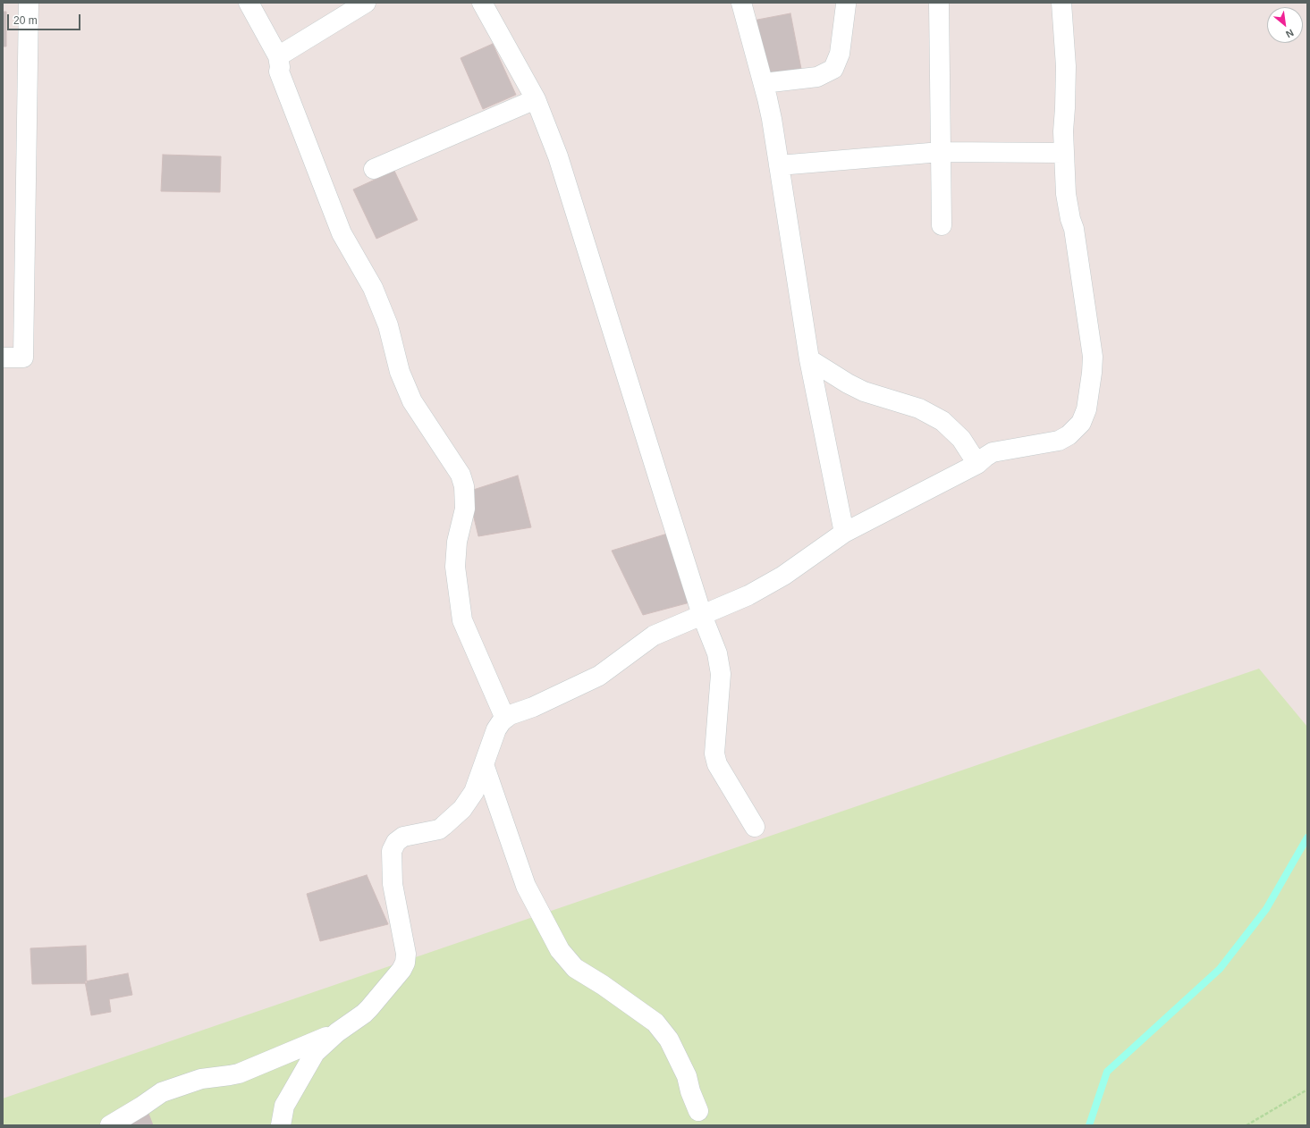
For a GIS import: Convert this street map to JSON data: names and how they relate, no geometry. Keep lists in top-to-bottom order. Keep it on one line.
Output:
{"scale_bar":"20 m","north":"bottom right"}
